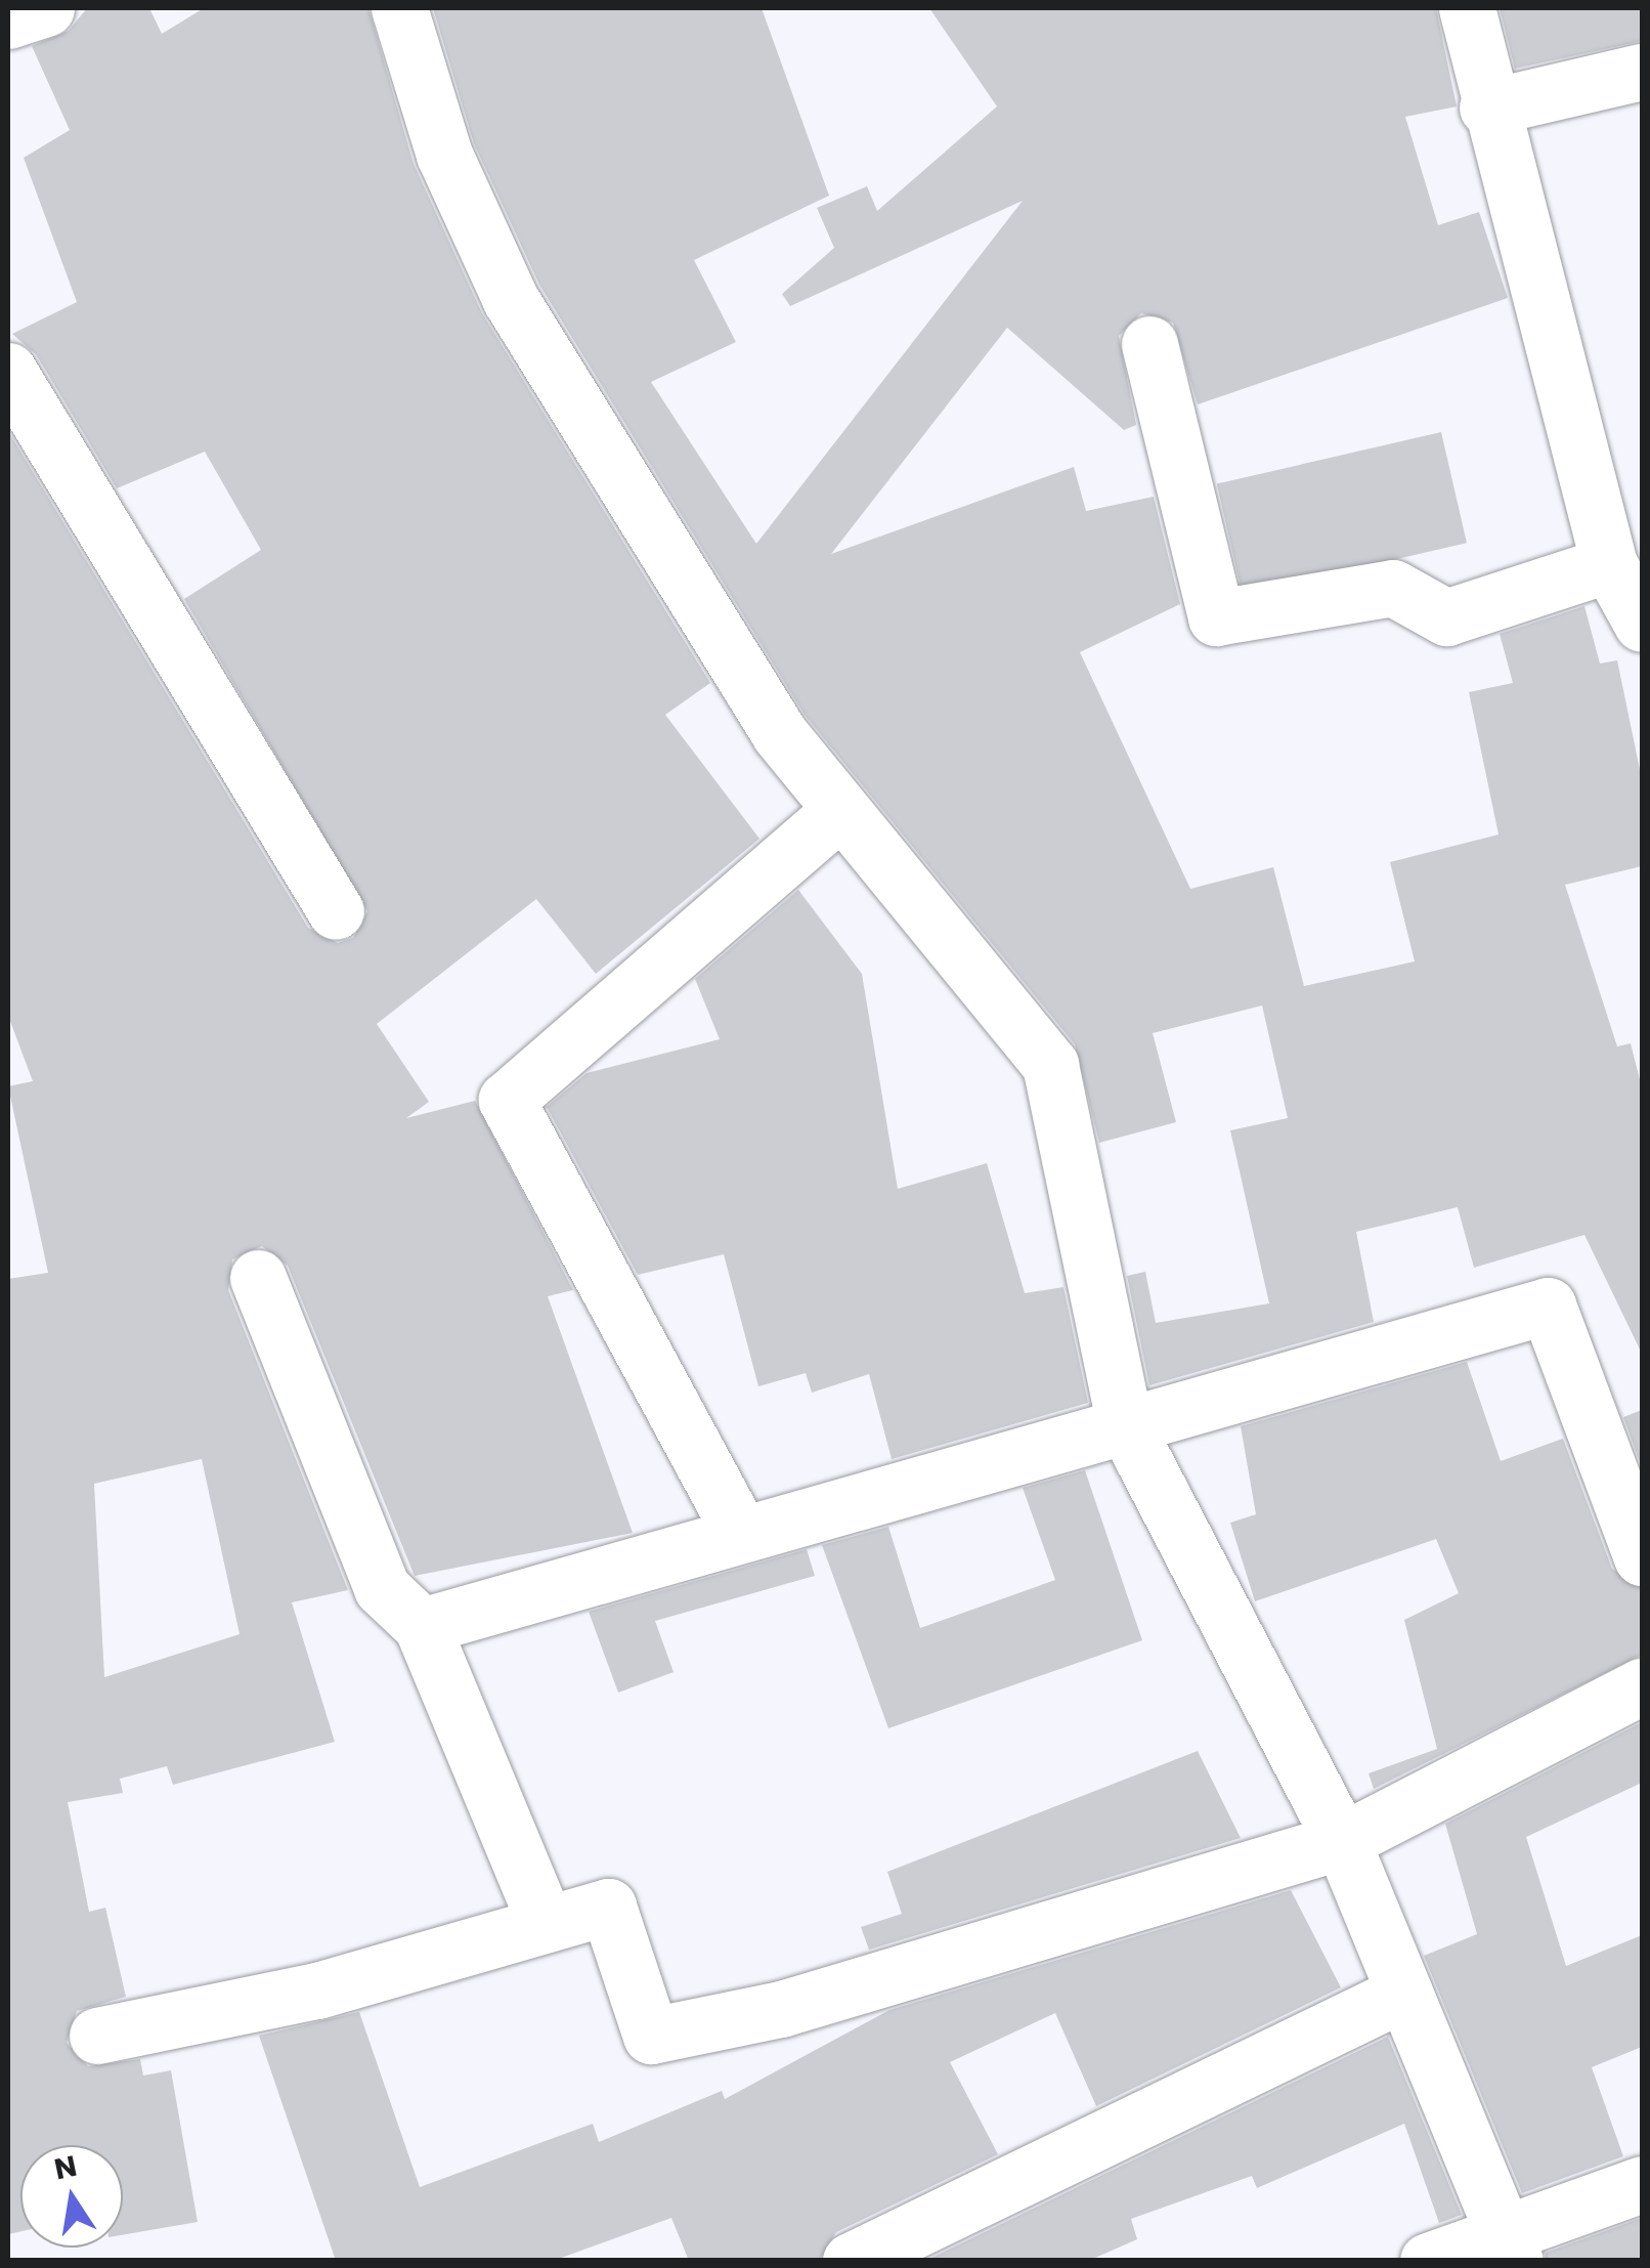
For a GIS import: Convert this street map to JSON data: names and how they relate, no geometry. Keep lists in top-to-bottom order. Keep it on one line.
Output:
{"north":"top"}
